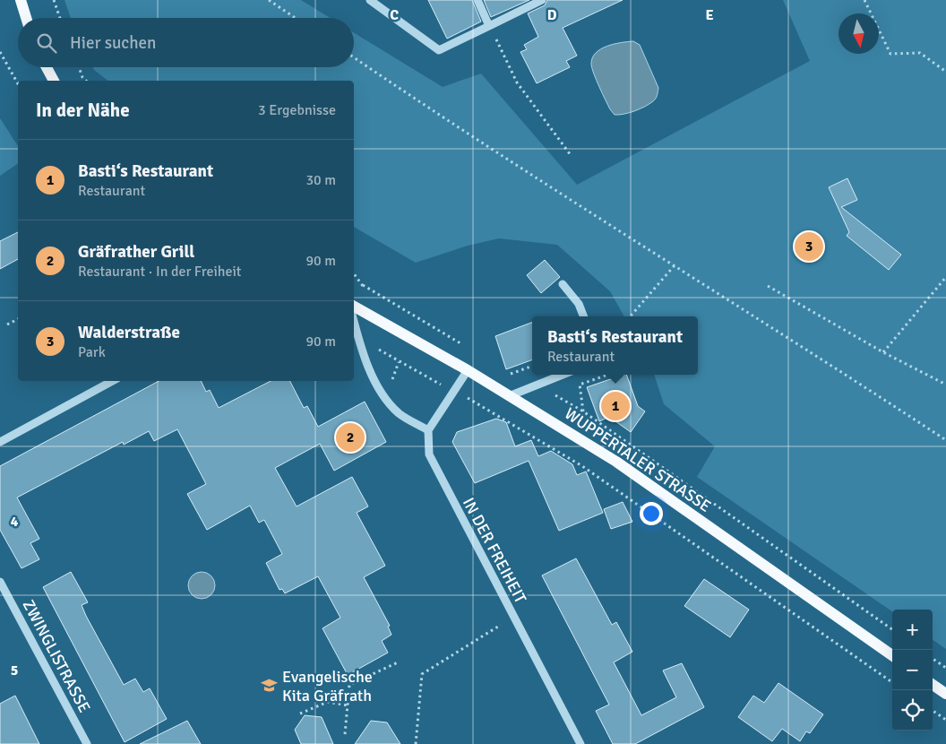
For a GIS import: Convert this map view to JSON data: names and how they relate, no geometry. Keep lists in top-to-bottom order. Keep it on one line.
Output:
{"streets":{"main road":["WUPPERTALER STRASSE"],"street":["IN DER FREIHEIT","ZWINGLISTRASSE"]},"places":{"school or university":["Evangelische Kita Gräfrath"]},"north":"bottom","page":{"search":"Hier suchen","heading":["In der Nähe","3 Ergebnisse"],"list":[{"mark":"1","name":"Basti‘s Restaurant","note":"Restaurant","value":"30 m"},{"mark":"2","name":"Gräfrather Grill","note":"Restaurant · In der Freiheit","value":"90 m"},{"mark":"3","name":"Walderstraße","note":"Park","value":"90 m"}],"pins":["3","1","2"],"popup":["Basti‘s Restaurant","Restaurant"],"map_buttons":["+","−"]},"grid":{"columns":["C","D","E"],"rows":["4","5"]}}
